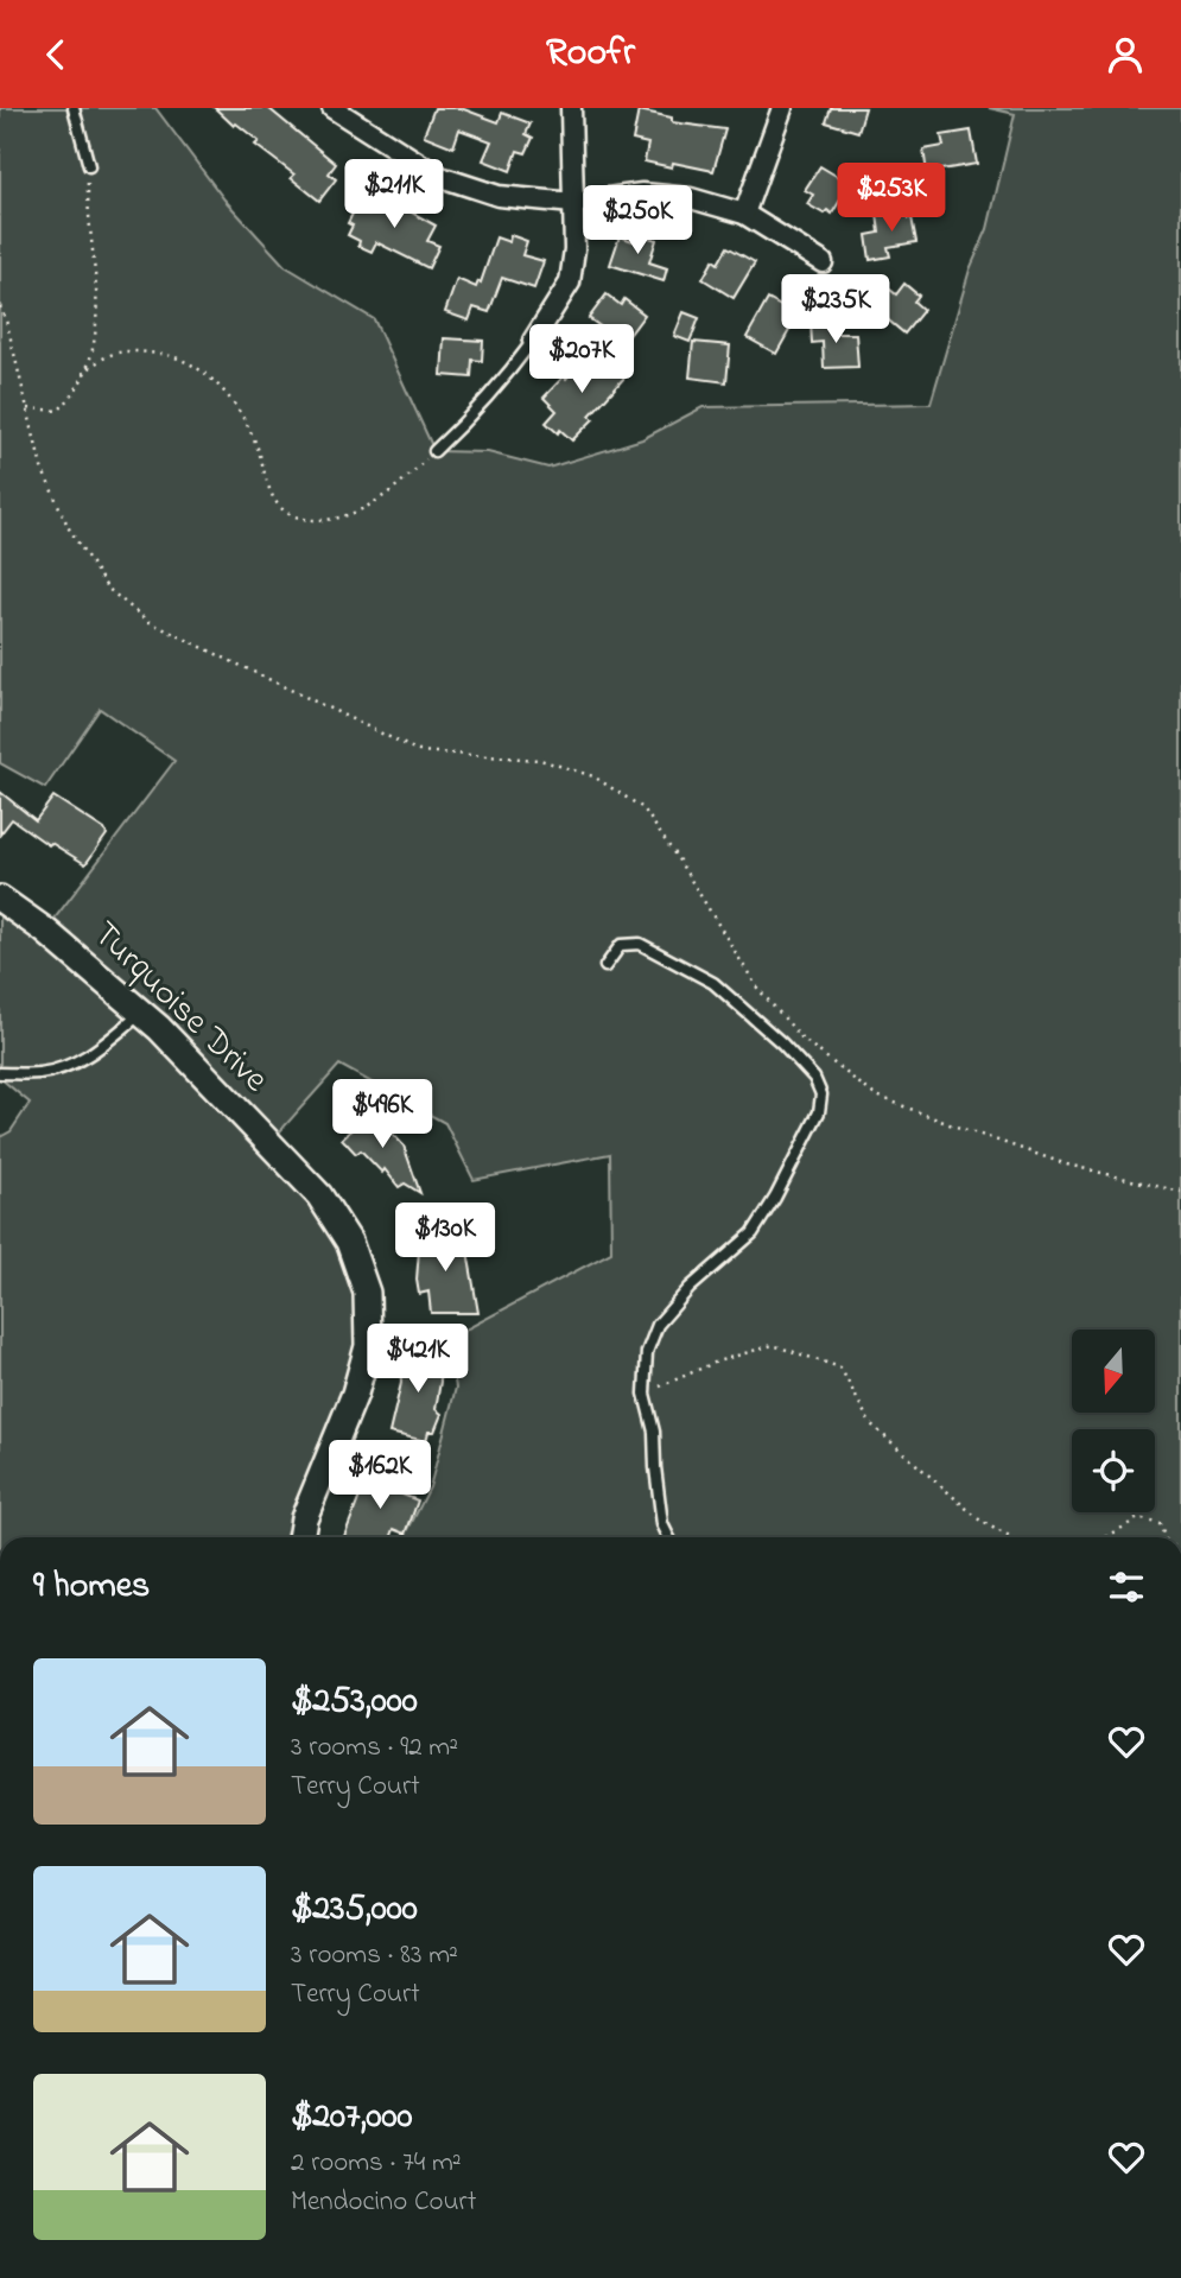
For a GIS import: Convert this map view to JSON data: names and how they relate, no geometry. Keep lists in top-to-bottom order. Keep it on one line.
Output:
{"streets":{"street":["Turquoise Drive"]},"north":"bottom","page":{"header":"Roofr","price":["$211K","$253K","$250K","$235K","$207K","$496K","$130K","$421K","$162K"],"heading":"9 homes","list":[{"name":"$253,000","note":"3 rooms · 92 m² · Terry Court"},{"name":"$235,000","note":"3 rooms · 83 m² · Terry Court"},{"name":"$207,000","note":"2 rooms · 74 m² · Mendocino Court"}]}}
